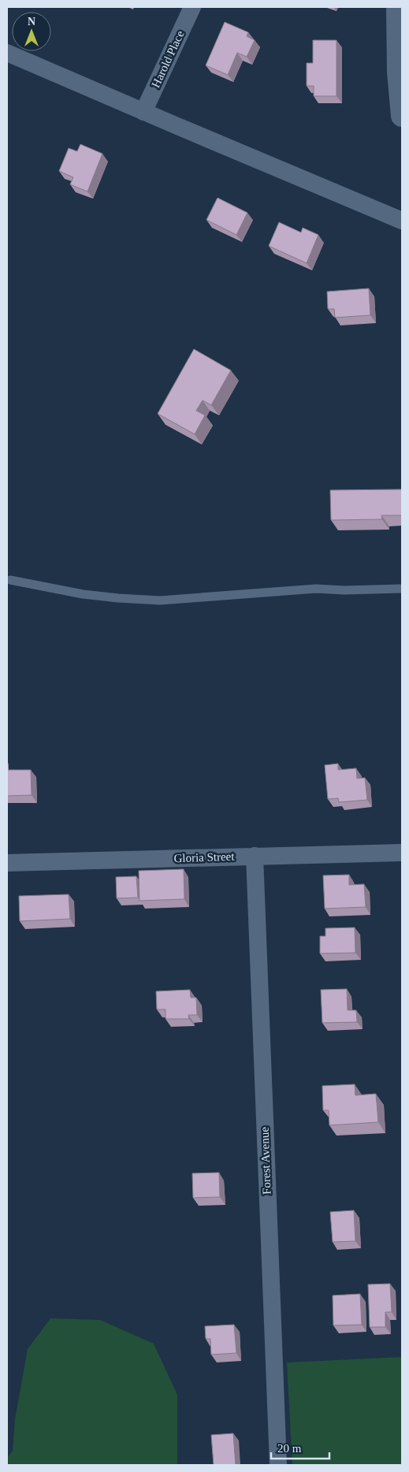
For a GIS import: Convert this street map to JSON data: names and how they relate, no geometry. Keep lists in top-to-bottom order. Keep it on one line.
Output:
{"streets":{"street":["Harold Place","Gloria Street","Forest Avenue"]},"crossings":[["Gloria Street","Forest Avenue"]],"scale_bar":"20 m","north":"top"}
